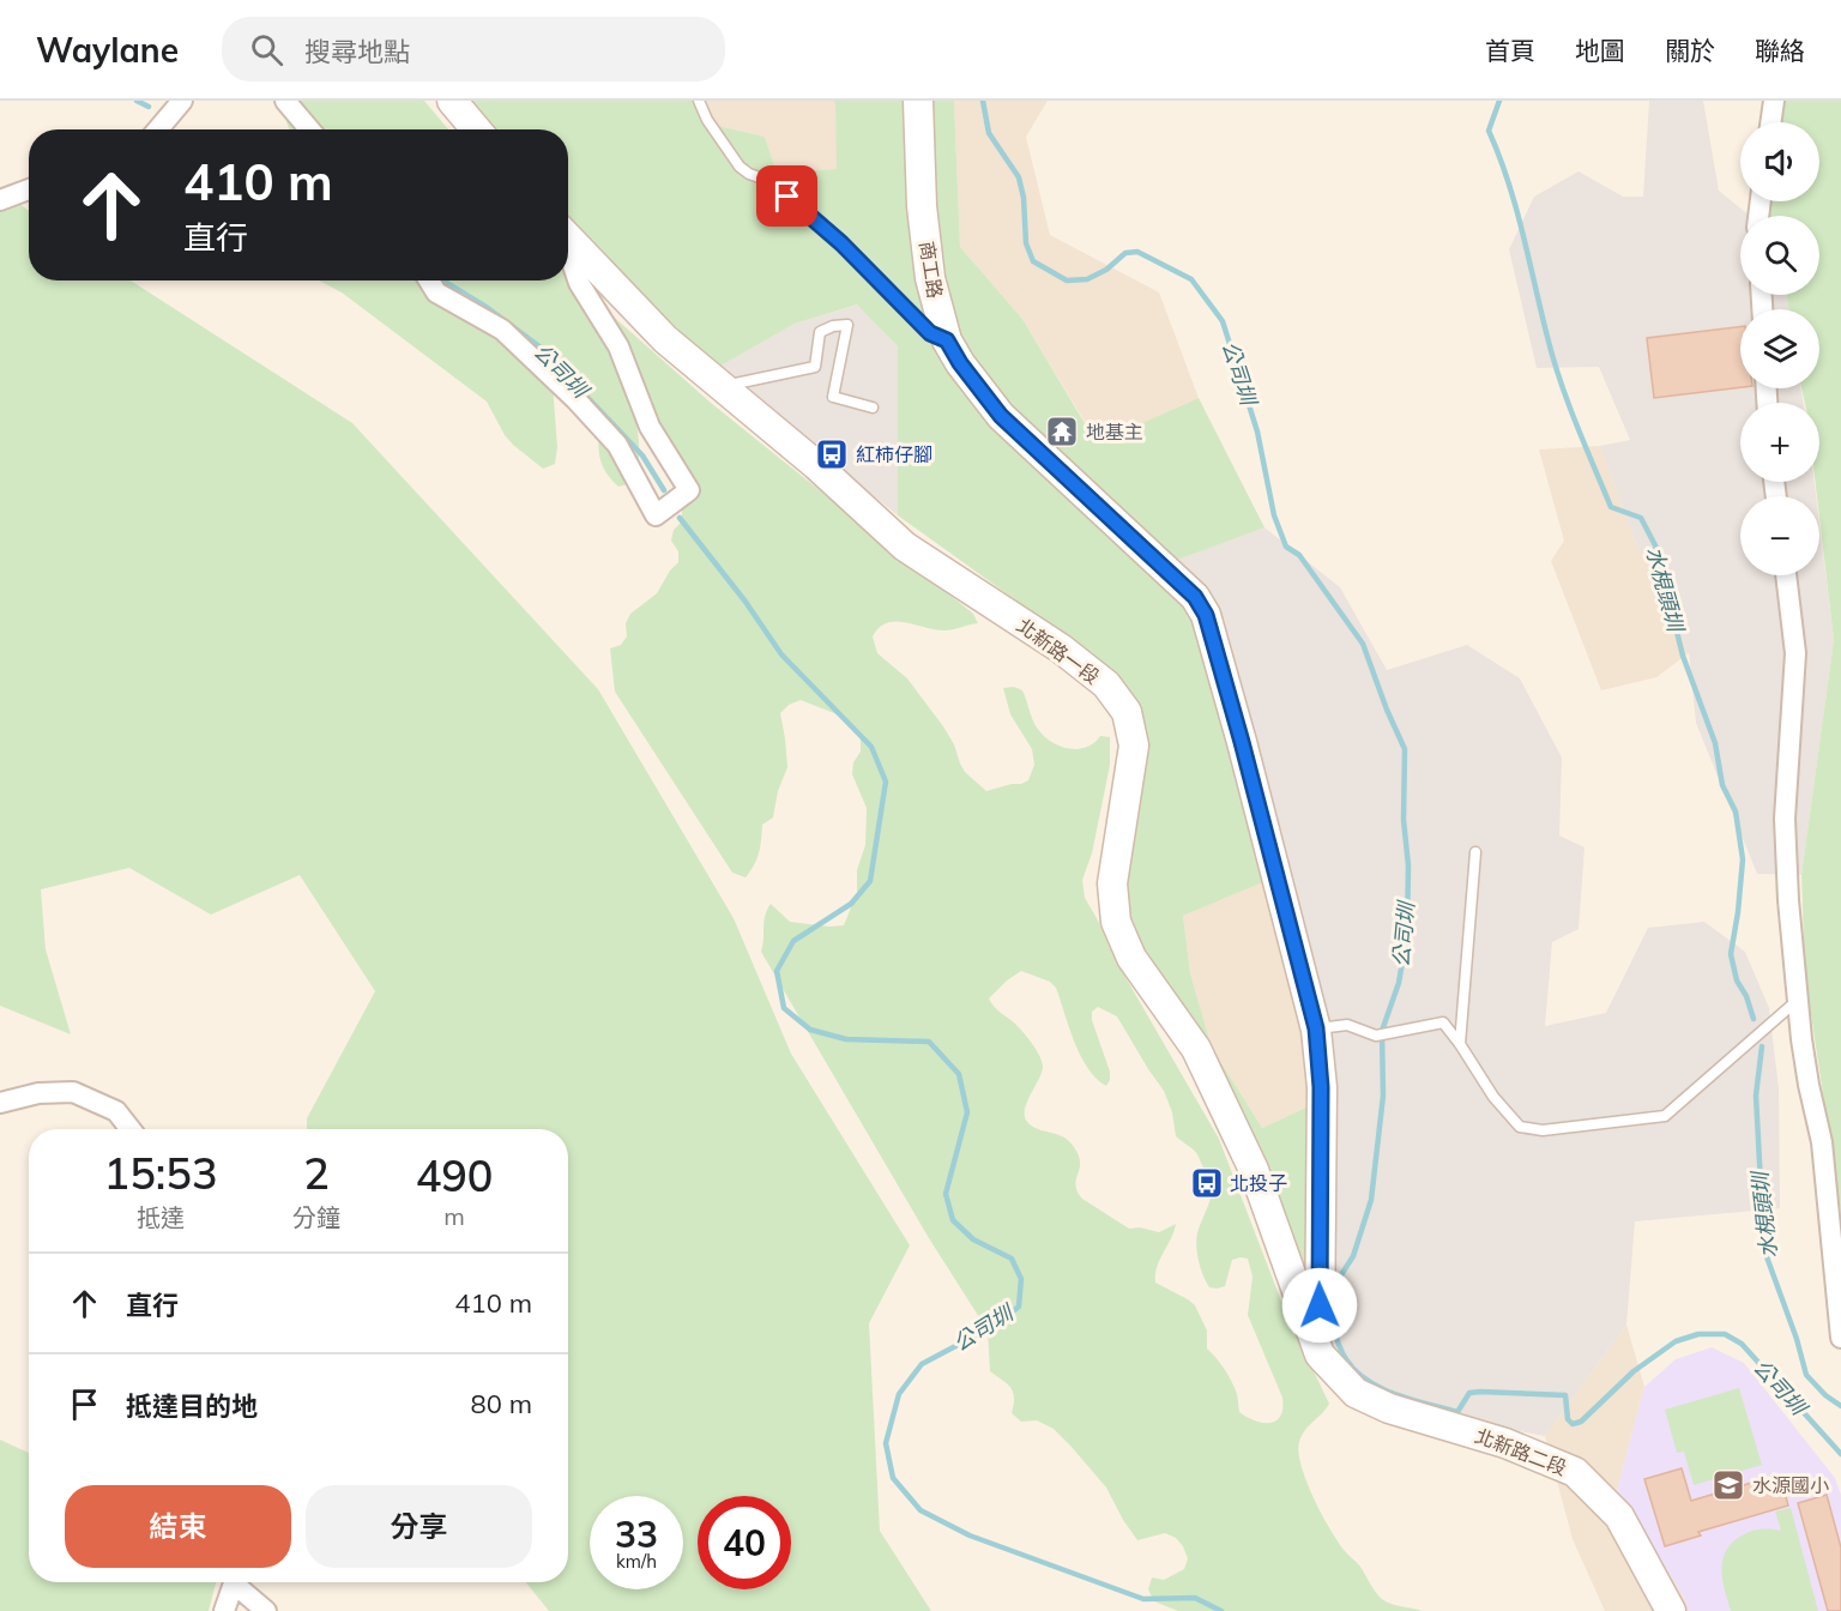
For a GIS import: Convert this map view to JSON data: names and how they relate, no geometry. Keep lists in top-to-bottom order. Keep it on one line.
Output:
{"streets":{"main road":["商工路","北新路一段","北新路二段"]},"crossings":[["商工路","北新路一段"],["商工路","北新路二段"],["北新路一段","北新路二段"]],"water":["公司圳","水梘頭圳"],"places":{"temple":["地基主"],"bus stop":["紅柿仔腳","北投子"],"school or university":["水源國小"]},"page":{"header":"Waylane","search":"搜尋地點","nav":["首頁","地圖","關於","聯絡"],"map_buttons":["+","−"],"turn":["410 m","直行"],"eta":["15:53","抵達","2","分鐘","490","m"],"list":[{"name":"直行","value":"410 m"},{"name":"抵達目的地","value":"80 m"}],"buttons":["結束","分享"],"speed":"33 km/h","limit":"40"}}
